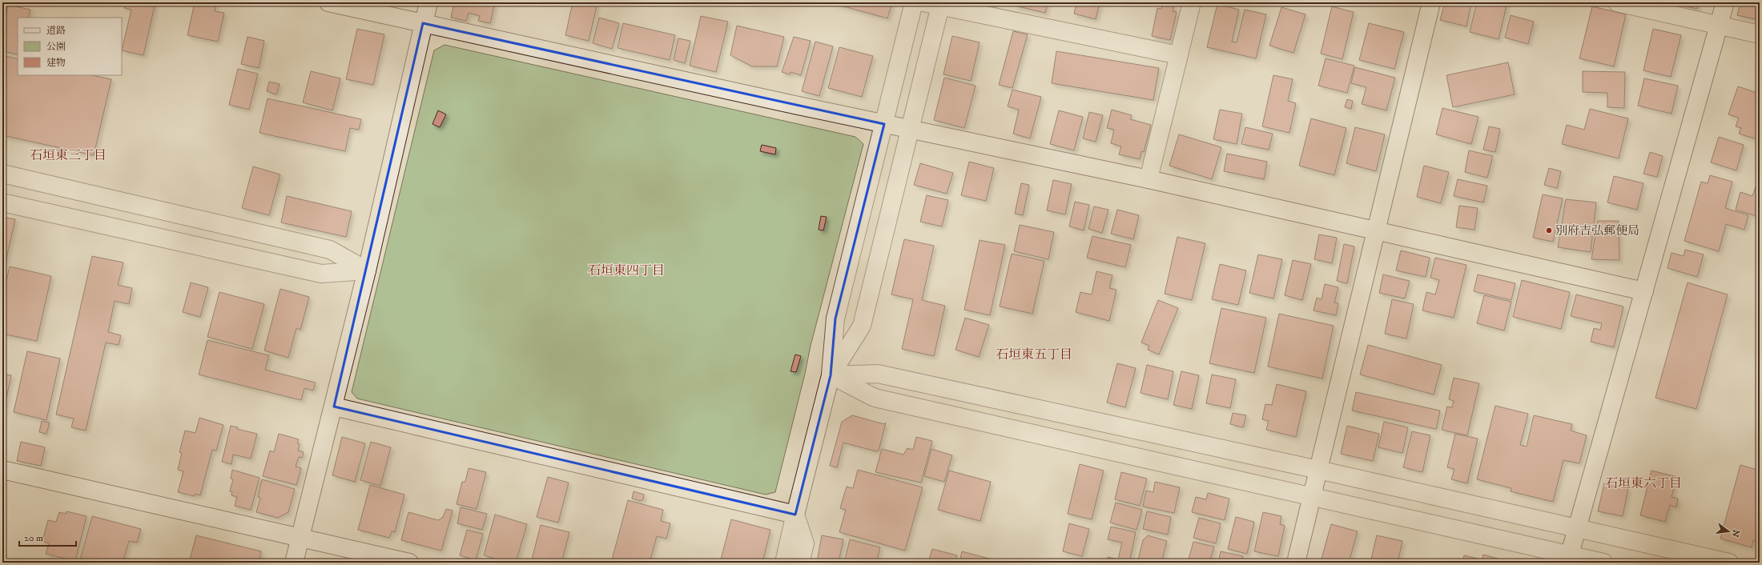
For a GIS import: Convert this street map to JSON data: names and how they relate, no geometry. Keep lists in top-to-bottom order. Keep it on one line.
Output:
{"districts":["石垣東三丁目","石垣東四丁目","石垣東五丁目","石垣東六丁目"],"places":["別府吉弘郵便局"],"legend":["道路","公園","建物"],"scale_bar":"20 m","north":"right"}
